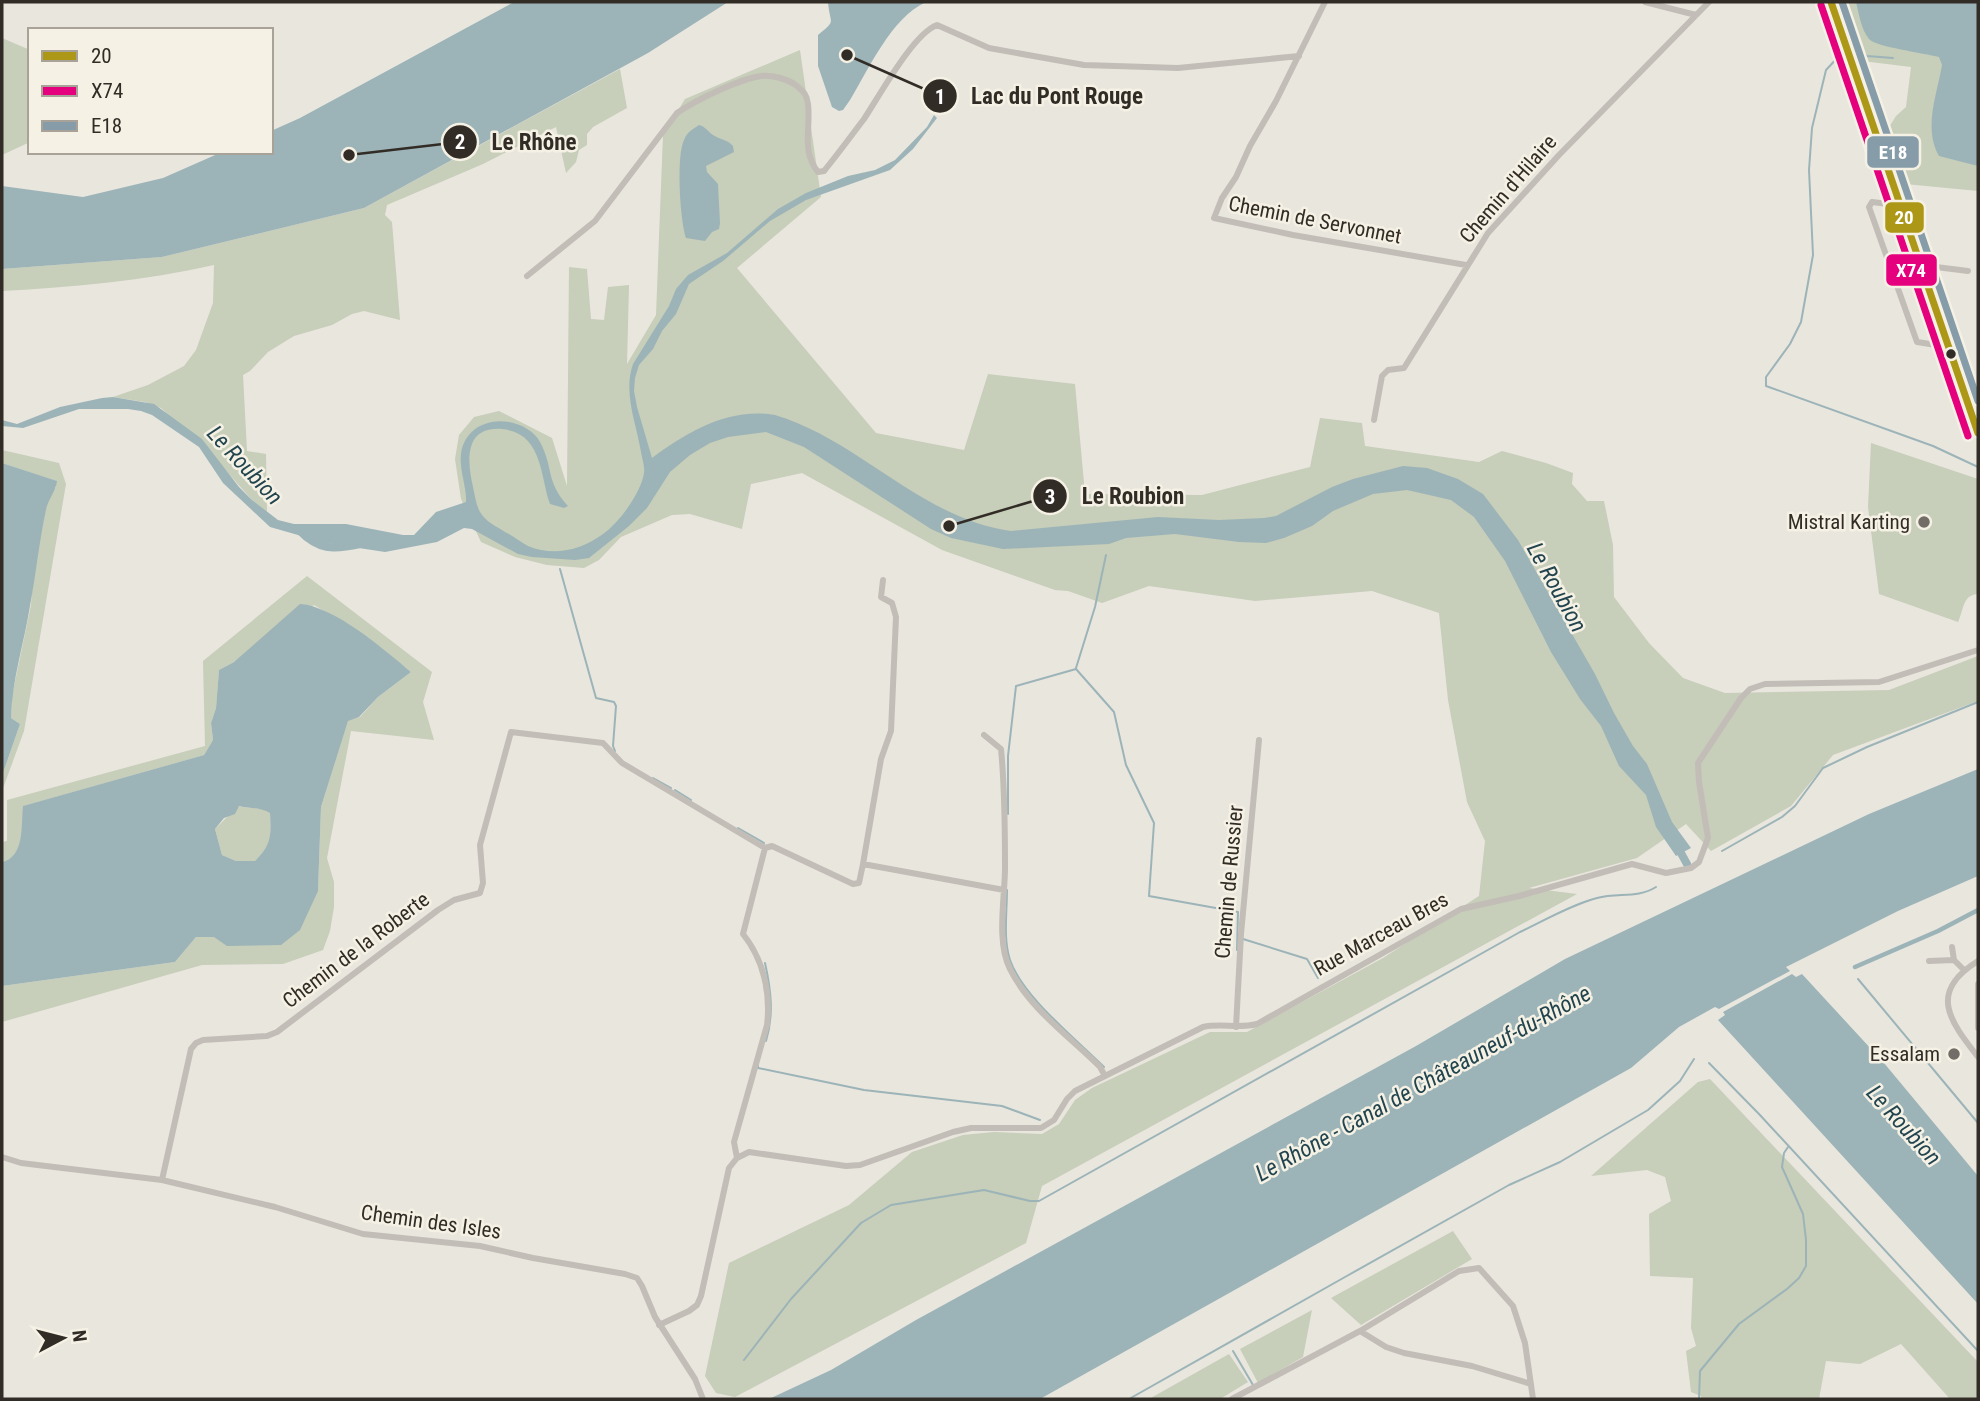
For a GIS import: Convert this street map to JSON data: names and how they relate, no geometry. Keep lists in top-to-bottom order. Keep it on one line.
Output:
{"streets":{"street":["Chemin d'Hilaire","Chemin de Servonnet","Chemin de Russier","Rue Marceau Bres","Chemin de la Roberte","Chemin des Isles"]},"crossings":[["Chemin d'Hilaire","Chemin de Servonnet"],["Chemin de Russier","Rue Marceau Bres"],["Chemin de la Roberte","Chemin des Isles"]],"water":["Le Roubion","Le Rhône - Canal de Châteauneuf-du-Rhône"],"places":["Lac du Pont Rouge","Le Rhône","Mistral Karting","Le Roubion","Essalam"],"lines":["transit line 20","transit line E18","transit line X74"],"legend":["20","X74","E18"],"north":"right"}
